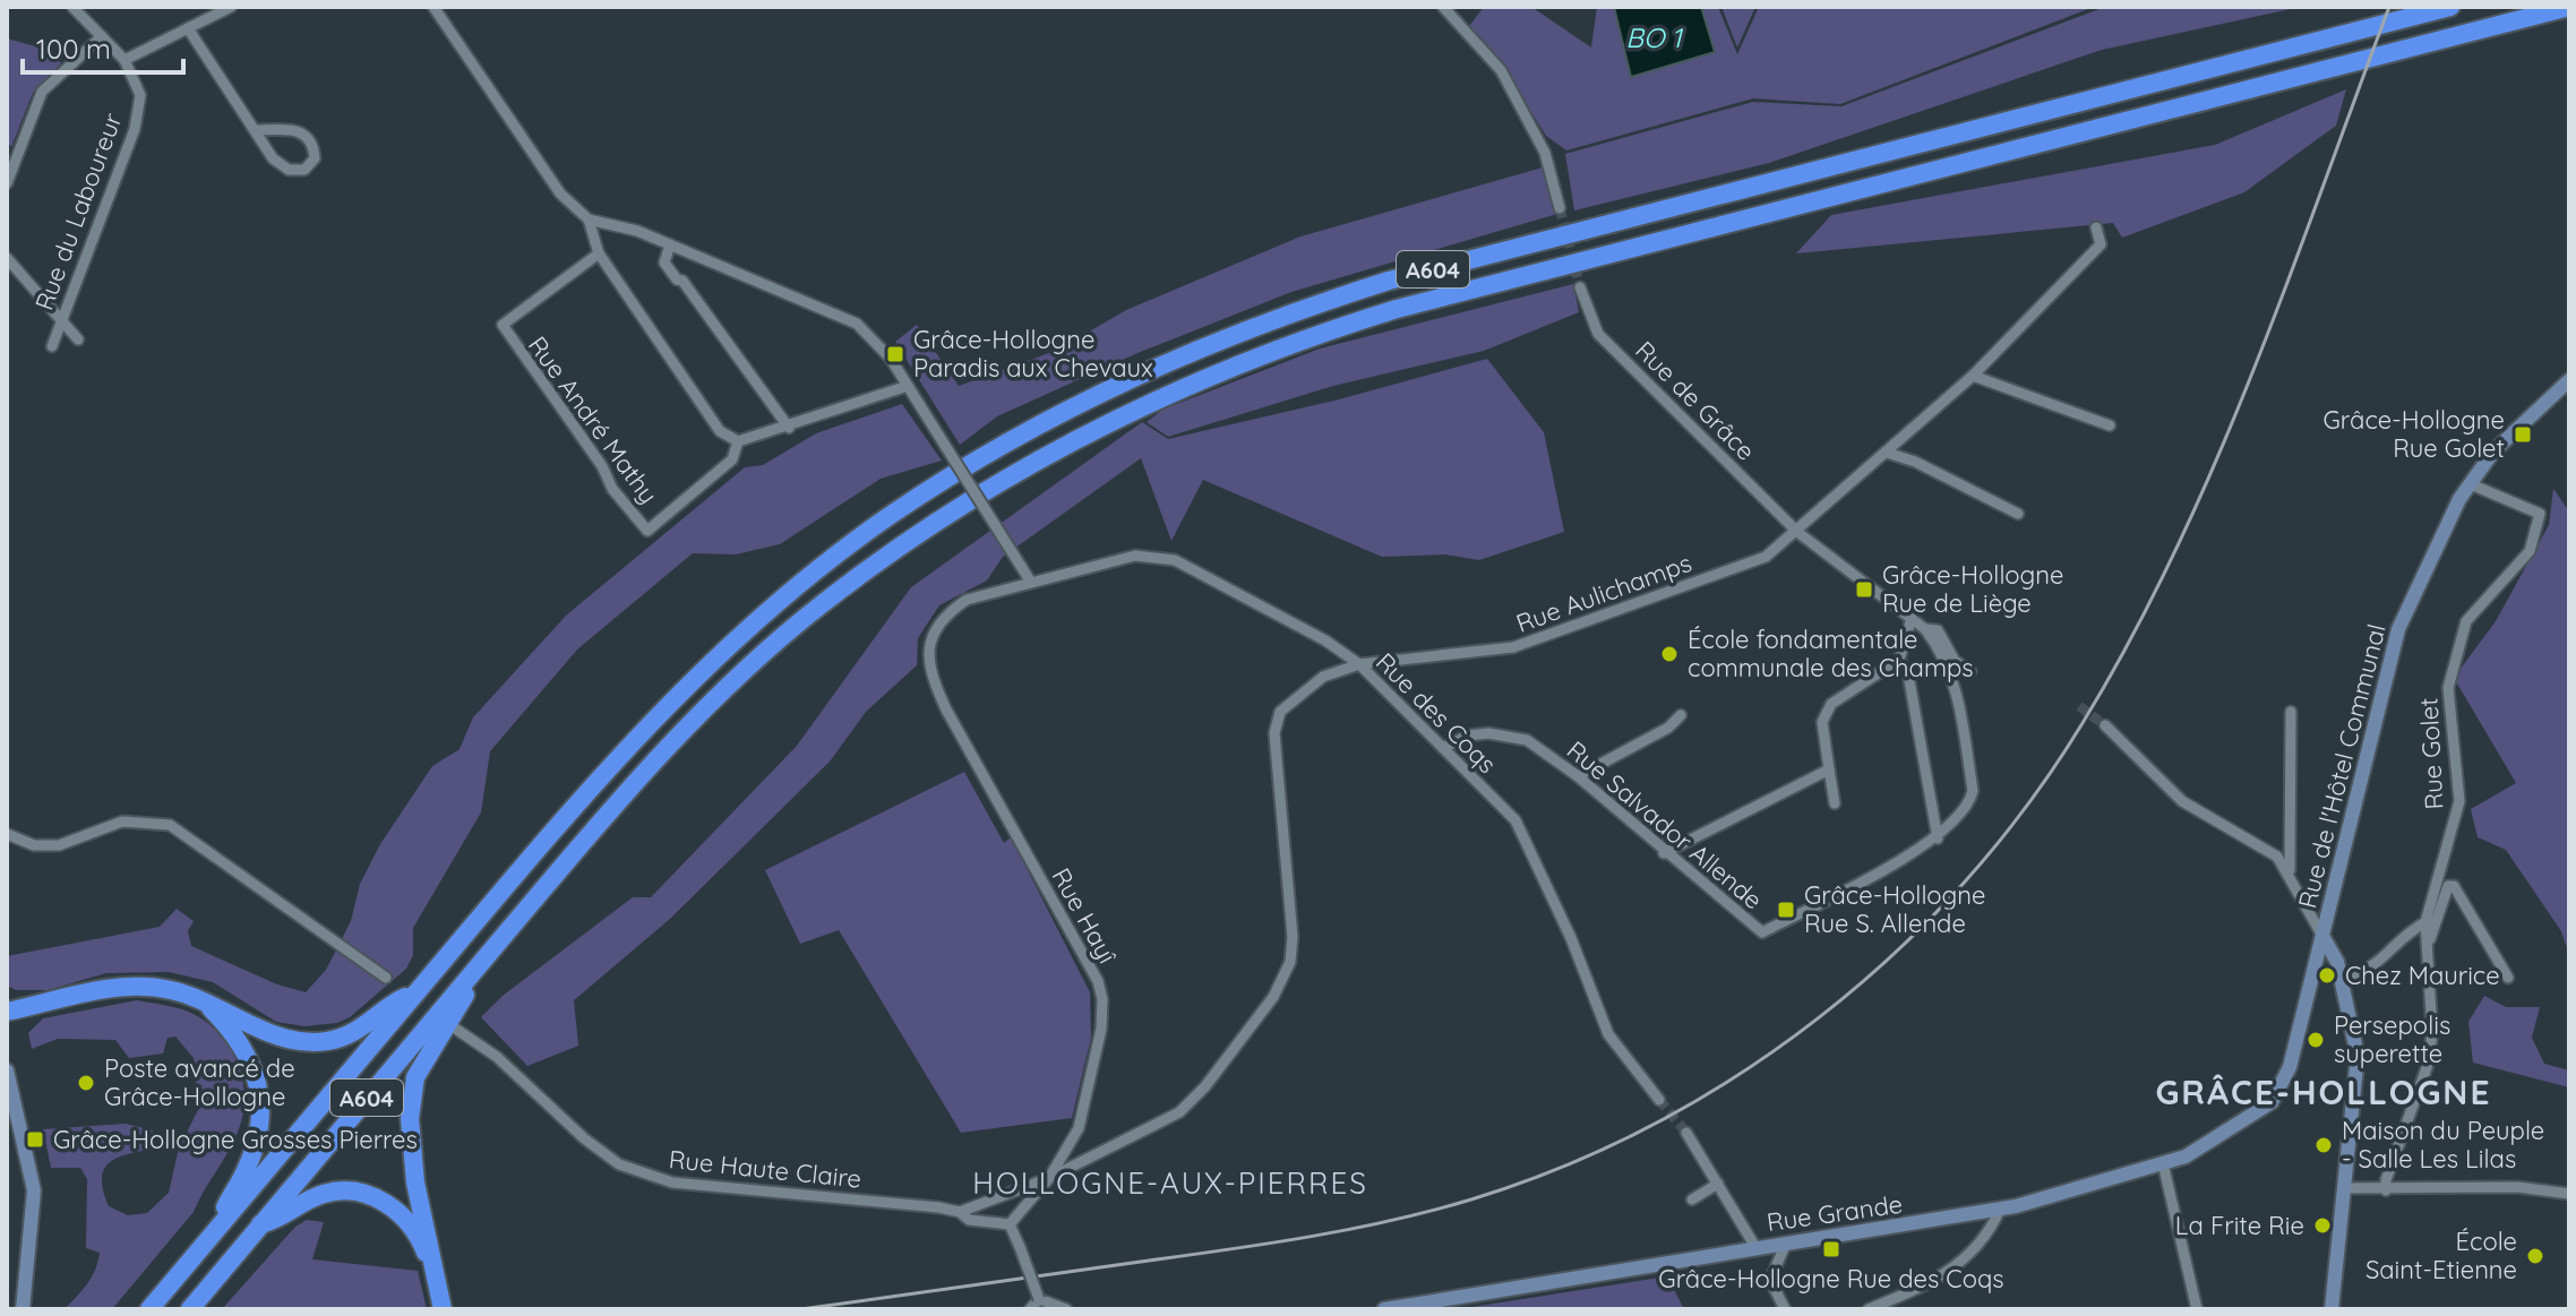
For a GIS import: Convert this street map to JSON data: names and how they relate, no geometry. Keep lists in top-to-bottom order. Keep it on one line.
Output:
{"streets":{"highway":["A604"],"street":["Rue du Laboureur","Rue de Grâce","Rue André Mathy","Rue Aulichamps","Rue des Coqs","Rue Golet","Rue de l'Hôtel Communal","Rue Salvador Allende","Rue Hayî","Rue Haute Claire","Rue Grande"]},"crossings":[["Rue de Grâce","Rue Aulichamps"],["Rue de Grâce","Rue Salvador Allende"],["Rue Aulichamps","Rue des Coqs"],["Rue Aulichamps","Rue Hayî"],["Rue Aulichamps","Rue Haute Claire"],["Rue des Coqs","Rue Salvador Allende"],["Rue des Coqs","Rue Hayî"],["Rue Golet","Rue de l'Hôtel Communal"],["Rue de l'Hôtel Communal","Rue Grande"],["Rue Hayî","Rue Haute Claire"]],"districts":["GRÂCE-HOLLOGNE","HOLLOGNE-AUX-PIERRES"],"water":["BO 1"],"places":{"transit":["Grâce-Hollogne Paradis aux Chevaux","Grâce-Hollogne Rue Golet","Grâce-Hollogne Rue de Liège","Grâce-Hollogne Rue S. Allende","Grâce-Hollogne Grosses Pierres","Grâce-Hollogne Rue des Coqs"],"other":["École fondamentale communale des Champs","Chez Maurice","Persepolis superette","Poste avancé de Grâce-Hollogne","Maison du Peuple - Salle Les Lilas","La Frite Rie","École Saint-Etienne"]},"scale_bar":"100 m"}
